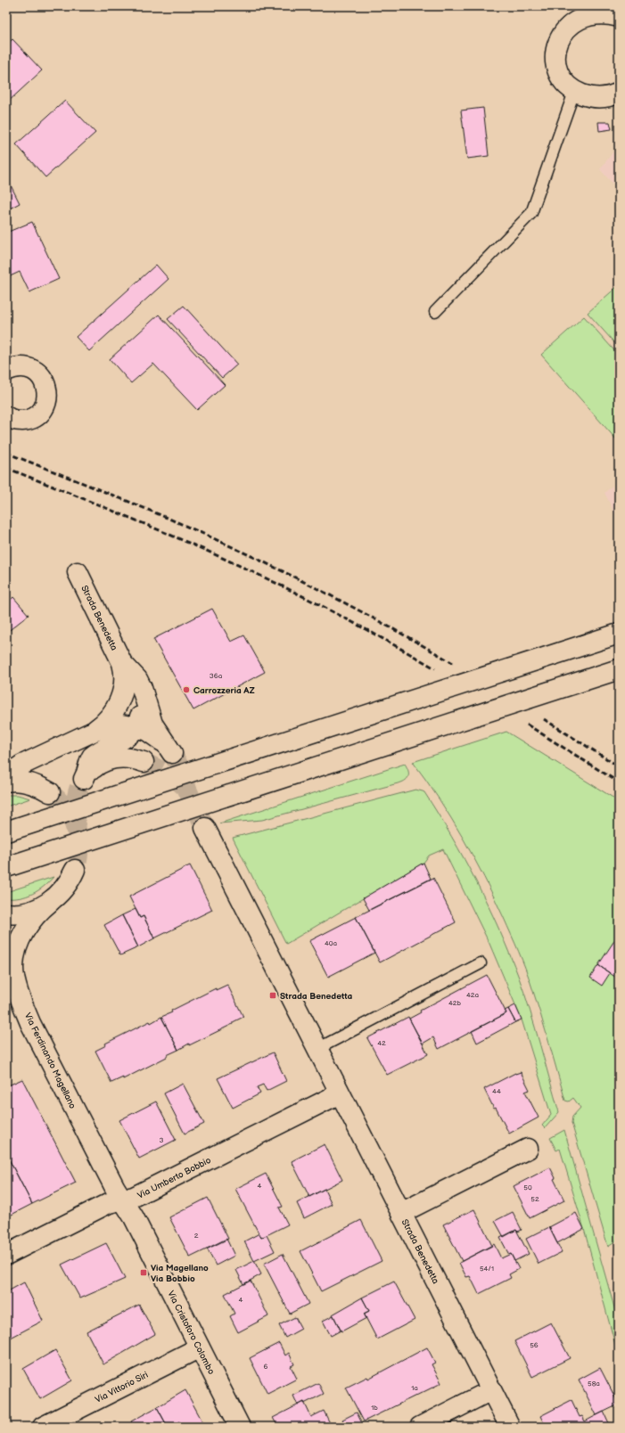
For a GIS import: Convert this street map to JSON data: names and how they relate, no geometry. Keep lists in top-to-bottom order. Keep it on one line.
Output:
{"streets":{"main road":["Strada Benedetta","Via Ferdinando Magellano","Via Umberto Bobbio","Via Cristoforo Colombo","Via Vittorio Siri"]},"crossings":[["Strada Benedetta","Via Umberto Bobbio"],["Via Ferdinando Magellano","Via Umberto Bobbio"],["Via Ferdinando Magellano","Via Cristoforo Colombo"],["Via Umberto Bobbio","Via Cristoforo Colombo"],["Via Cristoforo Colombo","Via Vittorio Siri"]],"places":{"other":["Carrozzeria AZ"],"transit":["Strada Benedetta","Via Magellano Via Bobbio"]},"house_numbers":["36a","40a","42a","42b","42","44","3","4","50","52","2","54/1","4","56","6","58a","1a","1b"]}
